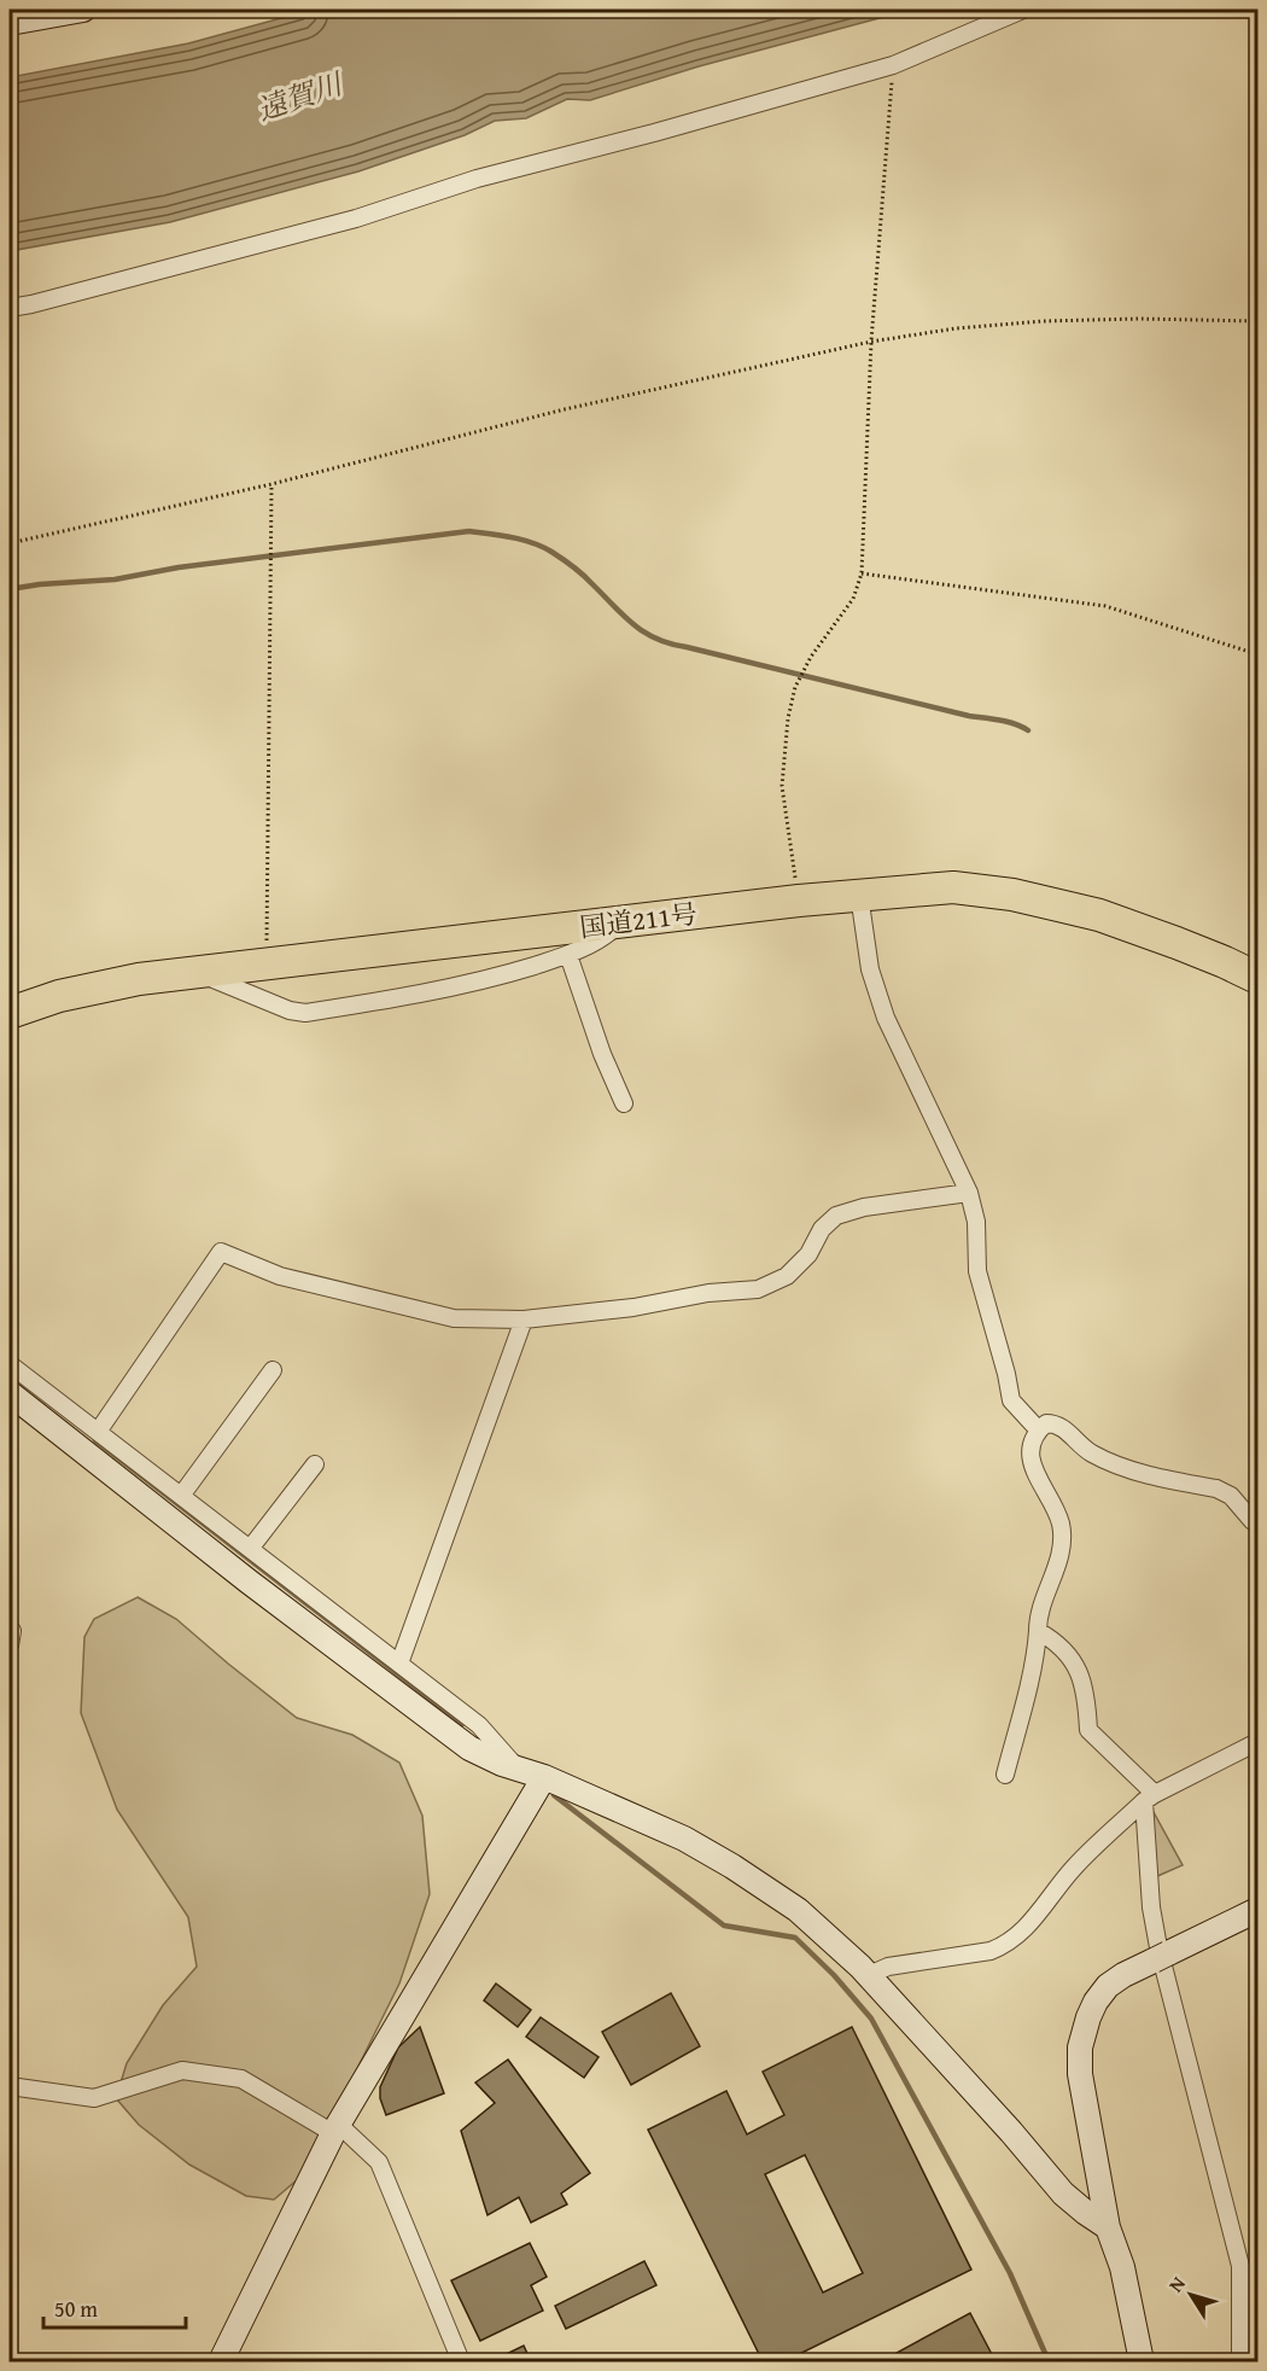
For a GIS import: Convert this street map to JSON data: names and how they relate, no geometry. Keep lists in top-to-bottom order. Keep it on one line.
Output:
{"streets":{"highway":["国道211号"]},"water":["遠賀川"],"scale_bar":"50 m","north":"top left"}
